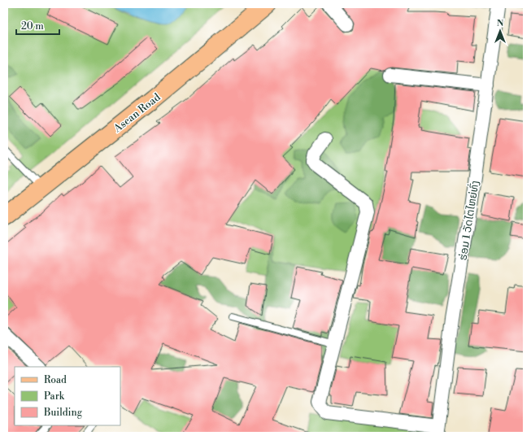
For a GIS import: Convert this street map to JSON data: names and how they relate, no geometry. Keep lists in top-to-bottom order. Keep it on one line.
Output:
{"streets":{"main road":["Asean Road"],"street":["ຮ່ອມ 1 ວັດໄຕໄຫຍ່ທົ່ງ"]},"legend":["Road","Park","Building"],"scale_bar":"20 m","north":"top"}
